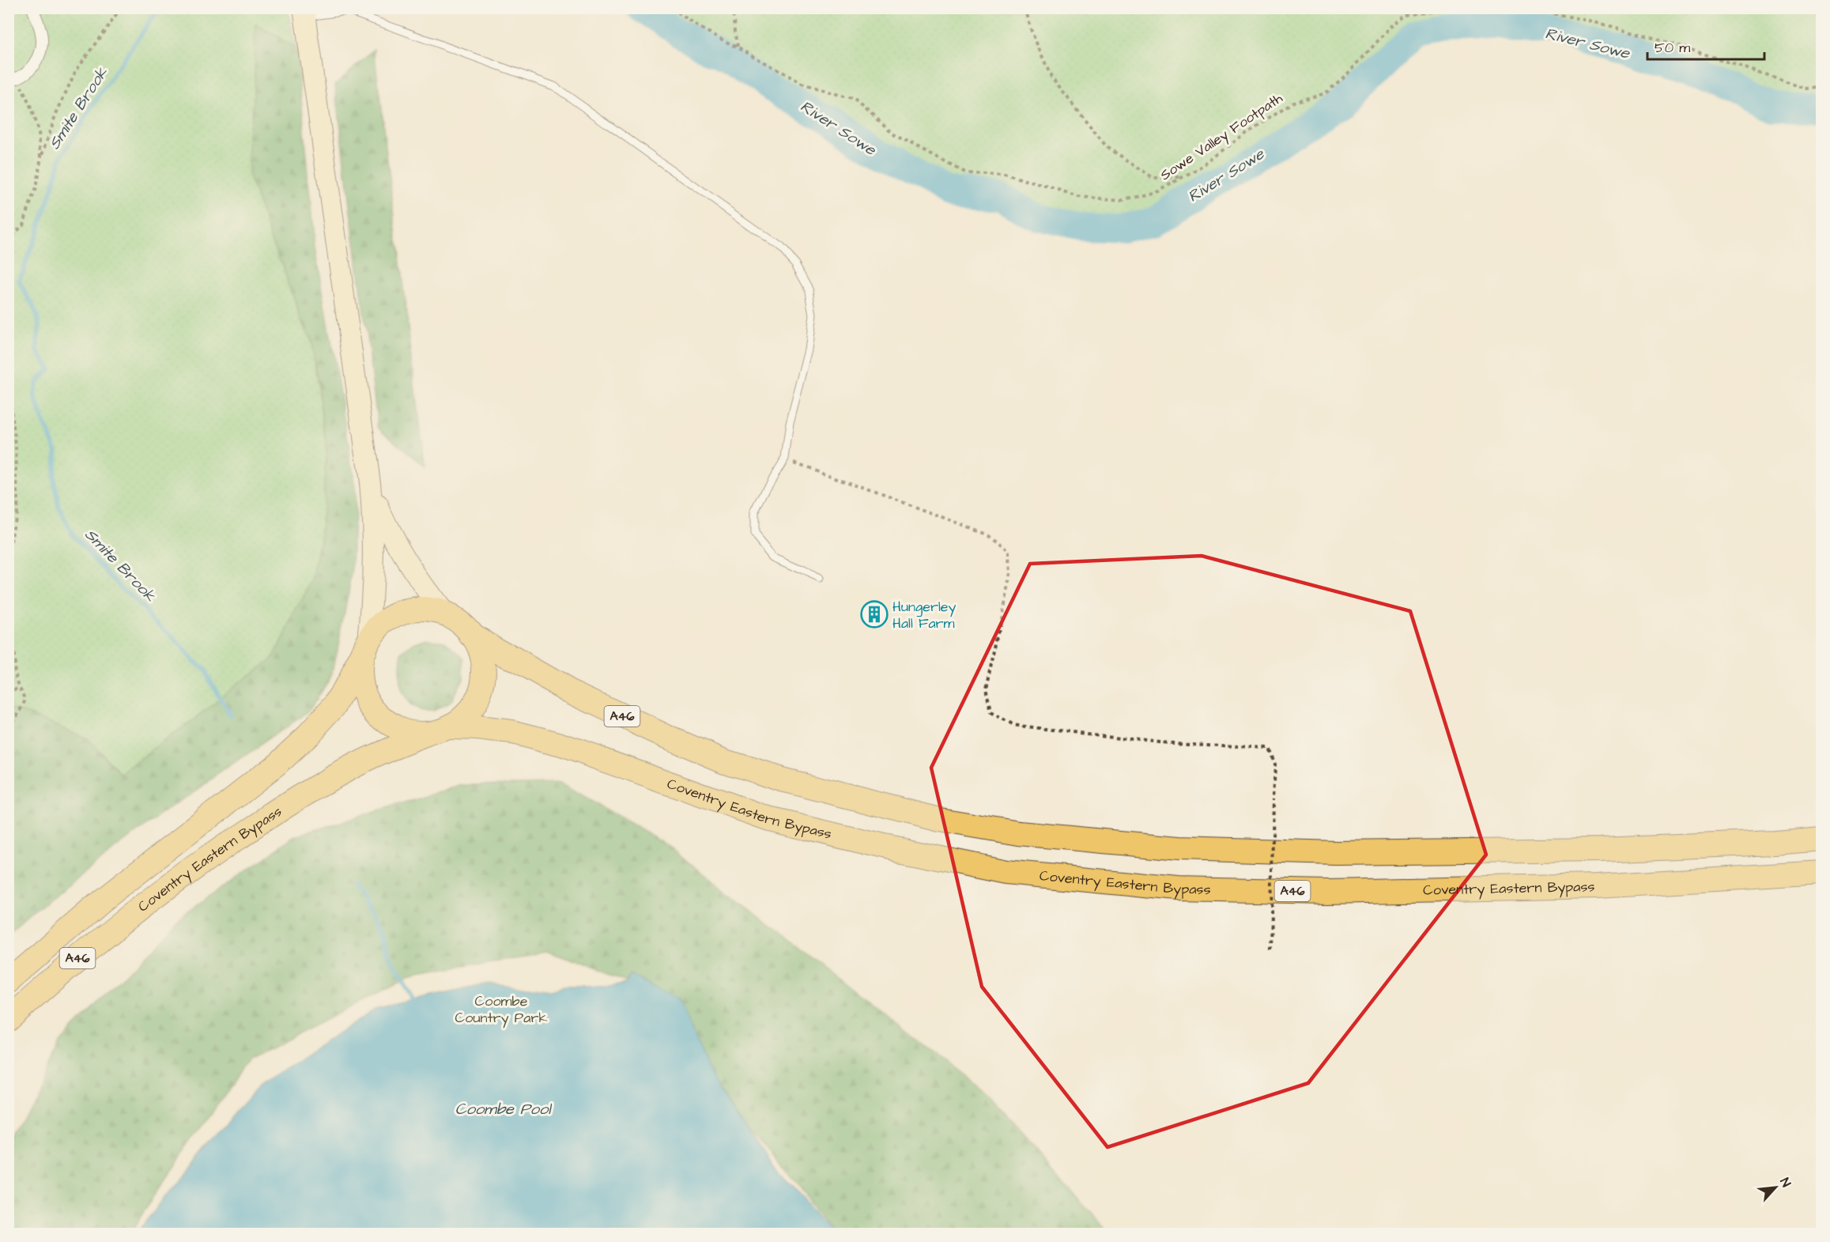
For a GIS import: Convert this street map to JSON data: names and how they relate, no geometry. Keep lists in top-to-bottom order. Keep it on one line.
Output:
{"streets":{"highway":["A46","Coventry Eastern Bypass"],"path":["Sowe Valley Footpath"]},"crossings":[["A46","Coventry Eastern Bypass"]],"water":["River Sowe","Smite Brook","Coombe Pool"],"parks":["Coombe Country Park"],"places":{"building":["Hungerley Hall Farm"]},"scale_bar":"50 m","north":"top right"}
